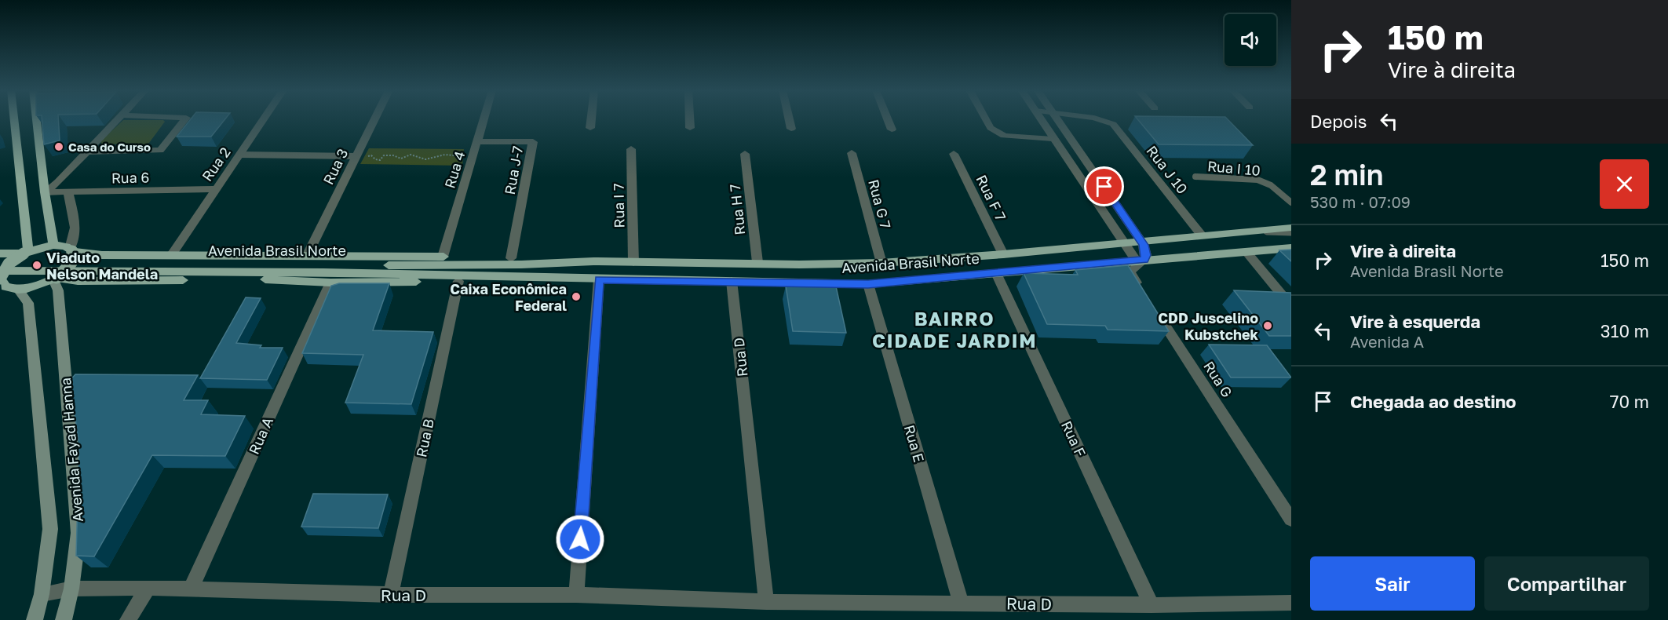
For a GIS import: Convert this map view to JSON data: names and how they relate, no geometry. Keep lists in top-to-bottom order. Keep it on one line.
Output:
{"streets":{"main road":["Avenida Brasil Norte","Avenida Fayad Hanna"],"street":["Rua 2","Rua 3","Rua 4","Rua J 10","Rua J-7","Rua 6","Rua F 7","Rua G 7","Rua I 7","Rua H 7","Rua D","Rua G","Rua A","Rua B","Rua F","Rua E"],"lane":["Rua I 10"]},"crossings":[["Rua 2","Rua 6"],["Rua 2","Avenida Brasil Norte"],["Rua 3","Avenida Brasil Norte"],["Rua 4","Rua J-7"],["Rua 4","Avenida Brasil Norte"],["Rua J 10","Avenida Brasil Norte"],["Rua J-7","Avenida Brasil Norte"],["Rua F 7","Avenida Brasil Norte"],["Rua G 7","Avenida Brasil Norte"],["Rua I 7","Avenida Brasil Norte"],["Rua H 7","Avenida Brasil Norte"],["Avenida Brasil Norte","Rua D"],["Avenida Brasil Norte","Rua A"],["Avenida Brasil Norte","Rua B"],["Avenida Brasil Norte","Rua F"],["Avenida Brasil Norte","Rua E"],["Avenida Brasil Norte","Avenida Fayad Hanna"],["Rua D","Rua A"],["Rua D","Rua B"],["Rua D","Rua F"],["Rua D","Rua E"],["Rua D","Avenida Fayad Hanna"]],"districts":["BAIRRO CIDADE JARDIM"],"places":["Casa do Curso","Viaduto Nelson Mandela","Caixa Econômica Federal","CDD Juscelino Kubstchek"],"page":{"turn":["150 m","Vire à direita"],"then":"Depois","heading":["2 min","530 m · 07:09"],"list":[{"name":"Vire à direita","note":"Avenida Brasil Norte","value":"150 m"},{"name":"Vire à esquerda","note":"Avenida A","value":"310 m"},{"name":"Chegada ao destino","value":"70 m"}],"buttons":["Sair","Compartilhar"]}}
